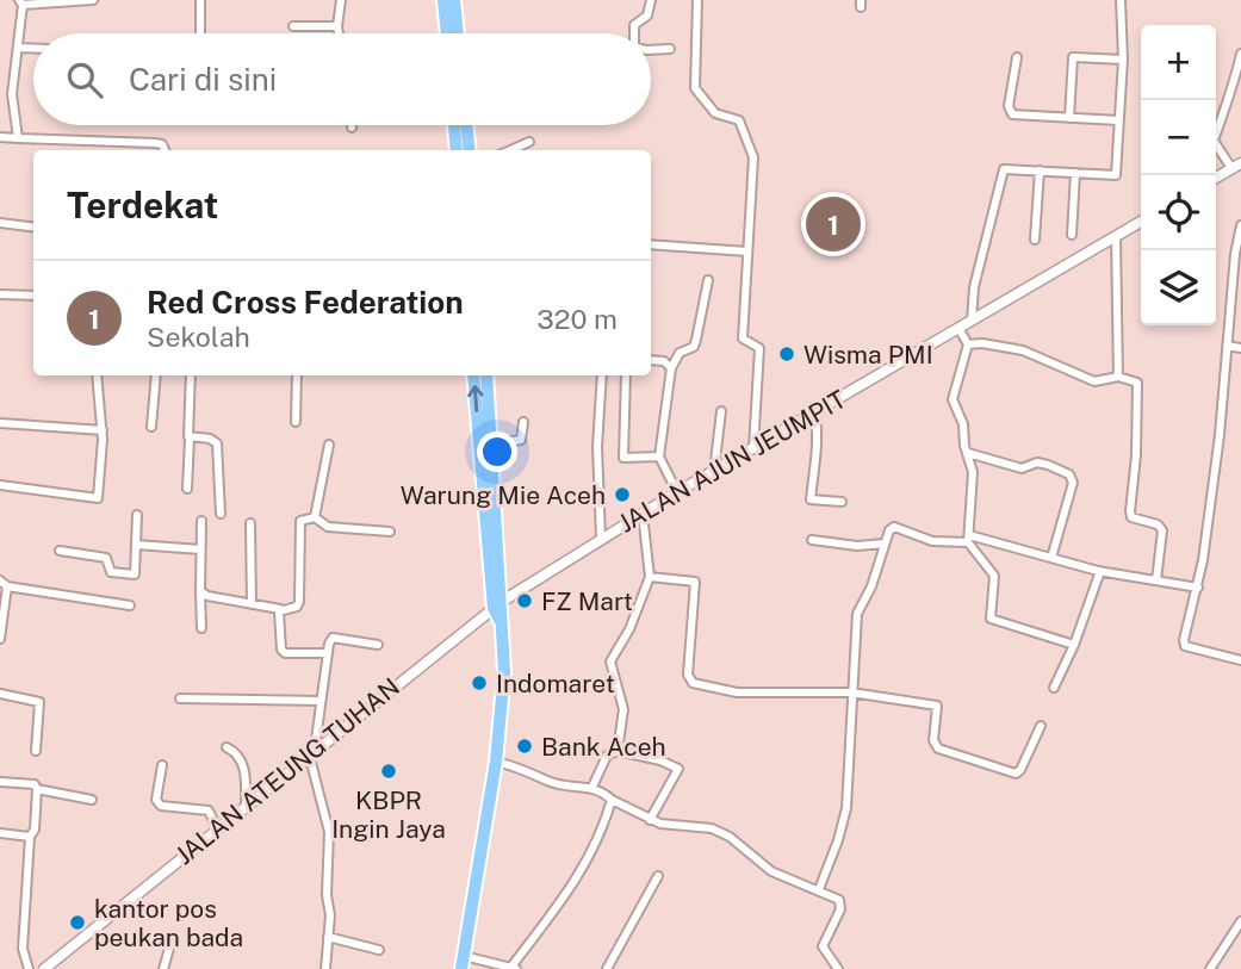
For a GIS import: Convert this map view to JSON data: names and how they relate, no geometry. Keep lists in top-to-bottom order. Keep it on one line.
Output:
{"streets":{"street":["JALAN AJUN JEUMPIT","JALAN ATEUNG TUHAN"]},"crossings":[["JALAN AJUN JEUMPIT","JALAN ATEUNG TUHAN"]],"places":["Wisma PMI","Warung Mie Aceh","FZ Mart","Indomaret","Bank Aceh","KBPR Ingin Jaya","kantor pos peukan bada"],"page":{"map_buttons":["+","−"],"search":"Cari di sini","heading":"Terdekat","pins":"1","list":[{"mark":"1","name":"Red Cross Federation","note":"Sekolah","value":"320 m"}]}}
